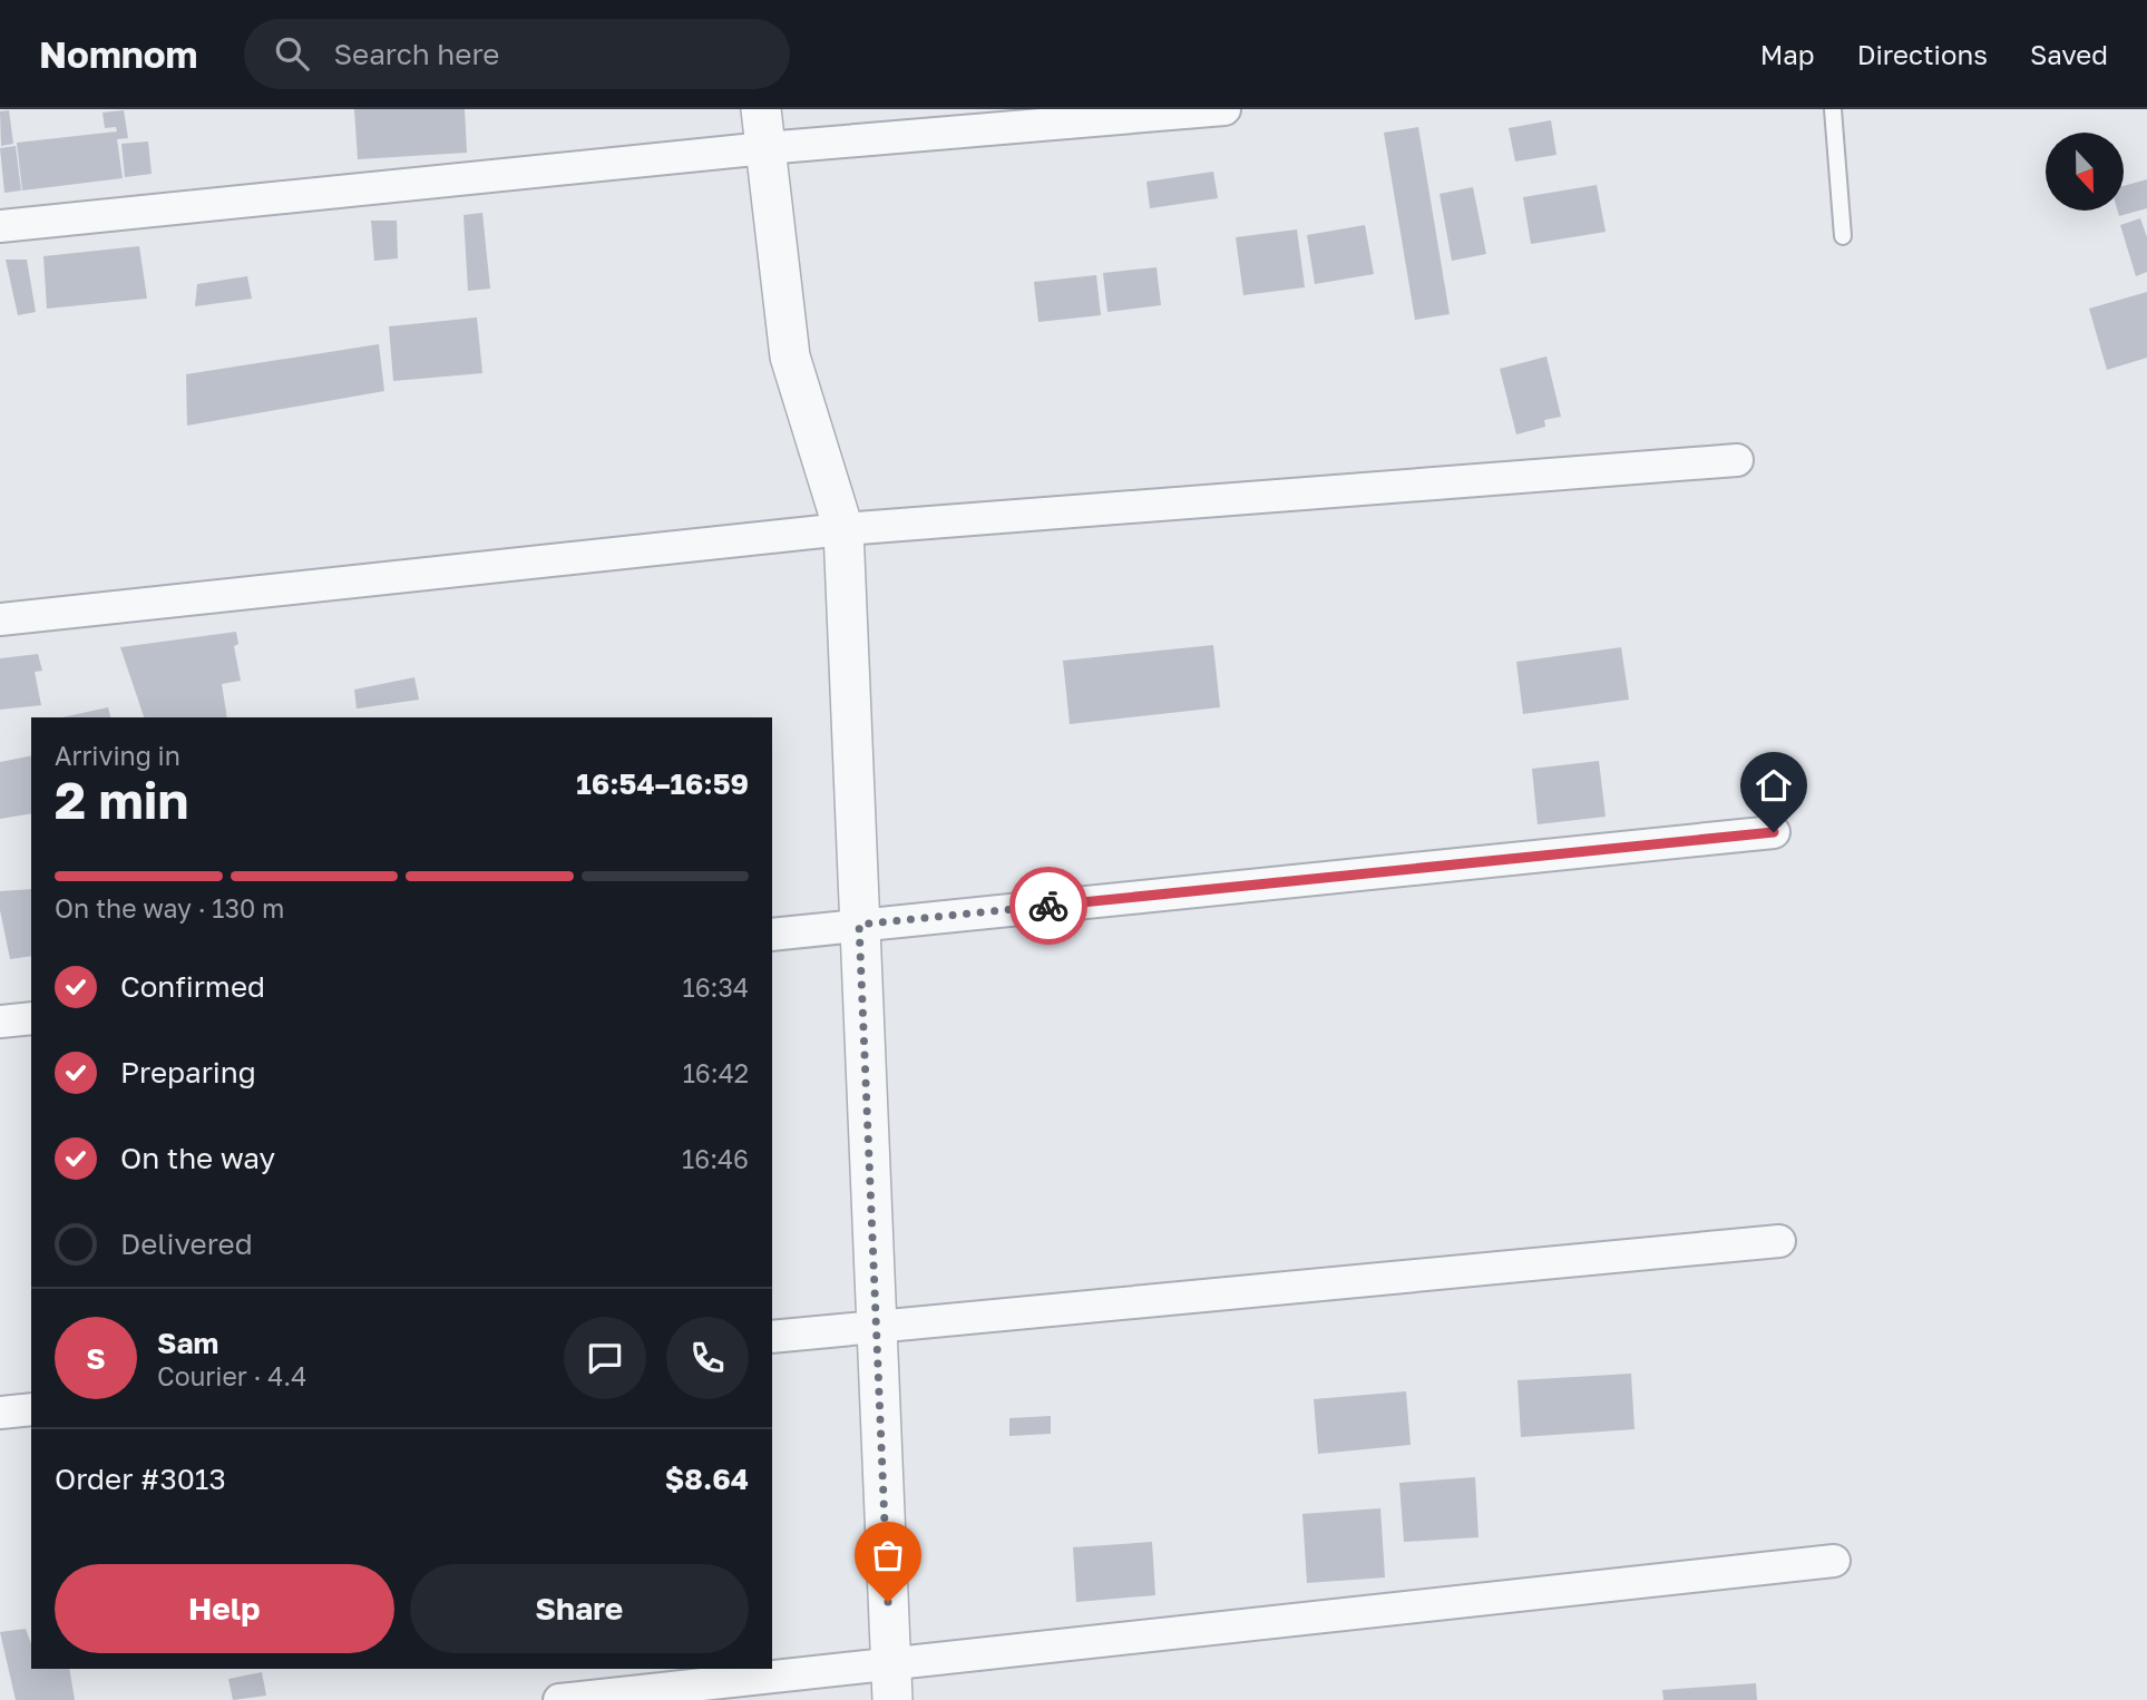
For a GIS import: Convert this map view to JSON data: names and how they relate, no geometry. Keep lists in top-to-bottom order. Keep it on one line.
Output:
{"north":"bottom","page":{"header":"Nomnom","search":"Search here","nav":["Map","Directions","Saved"],"heading":["2 min","Arriving in","16:54–16:59"],"panel":["Sam","Courier · 4.4","Order #3013","$8.64"],"bar":"On the way · 130 m","list":[["Confirmed","16:34"],["Preparing","16:42"],["On the way","16:46"],"Delivered"],"round":"S","buttons":["Help","Share"]}}
